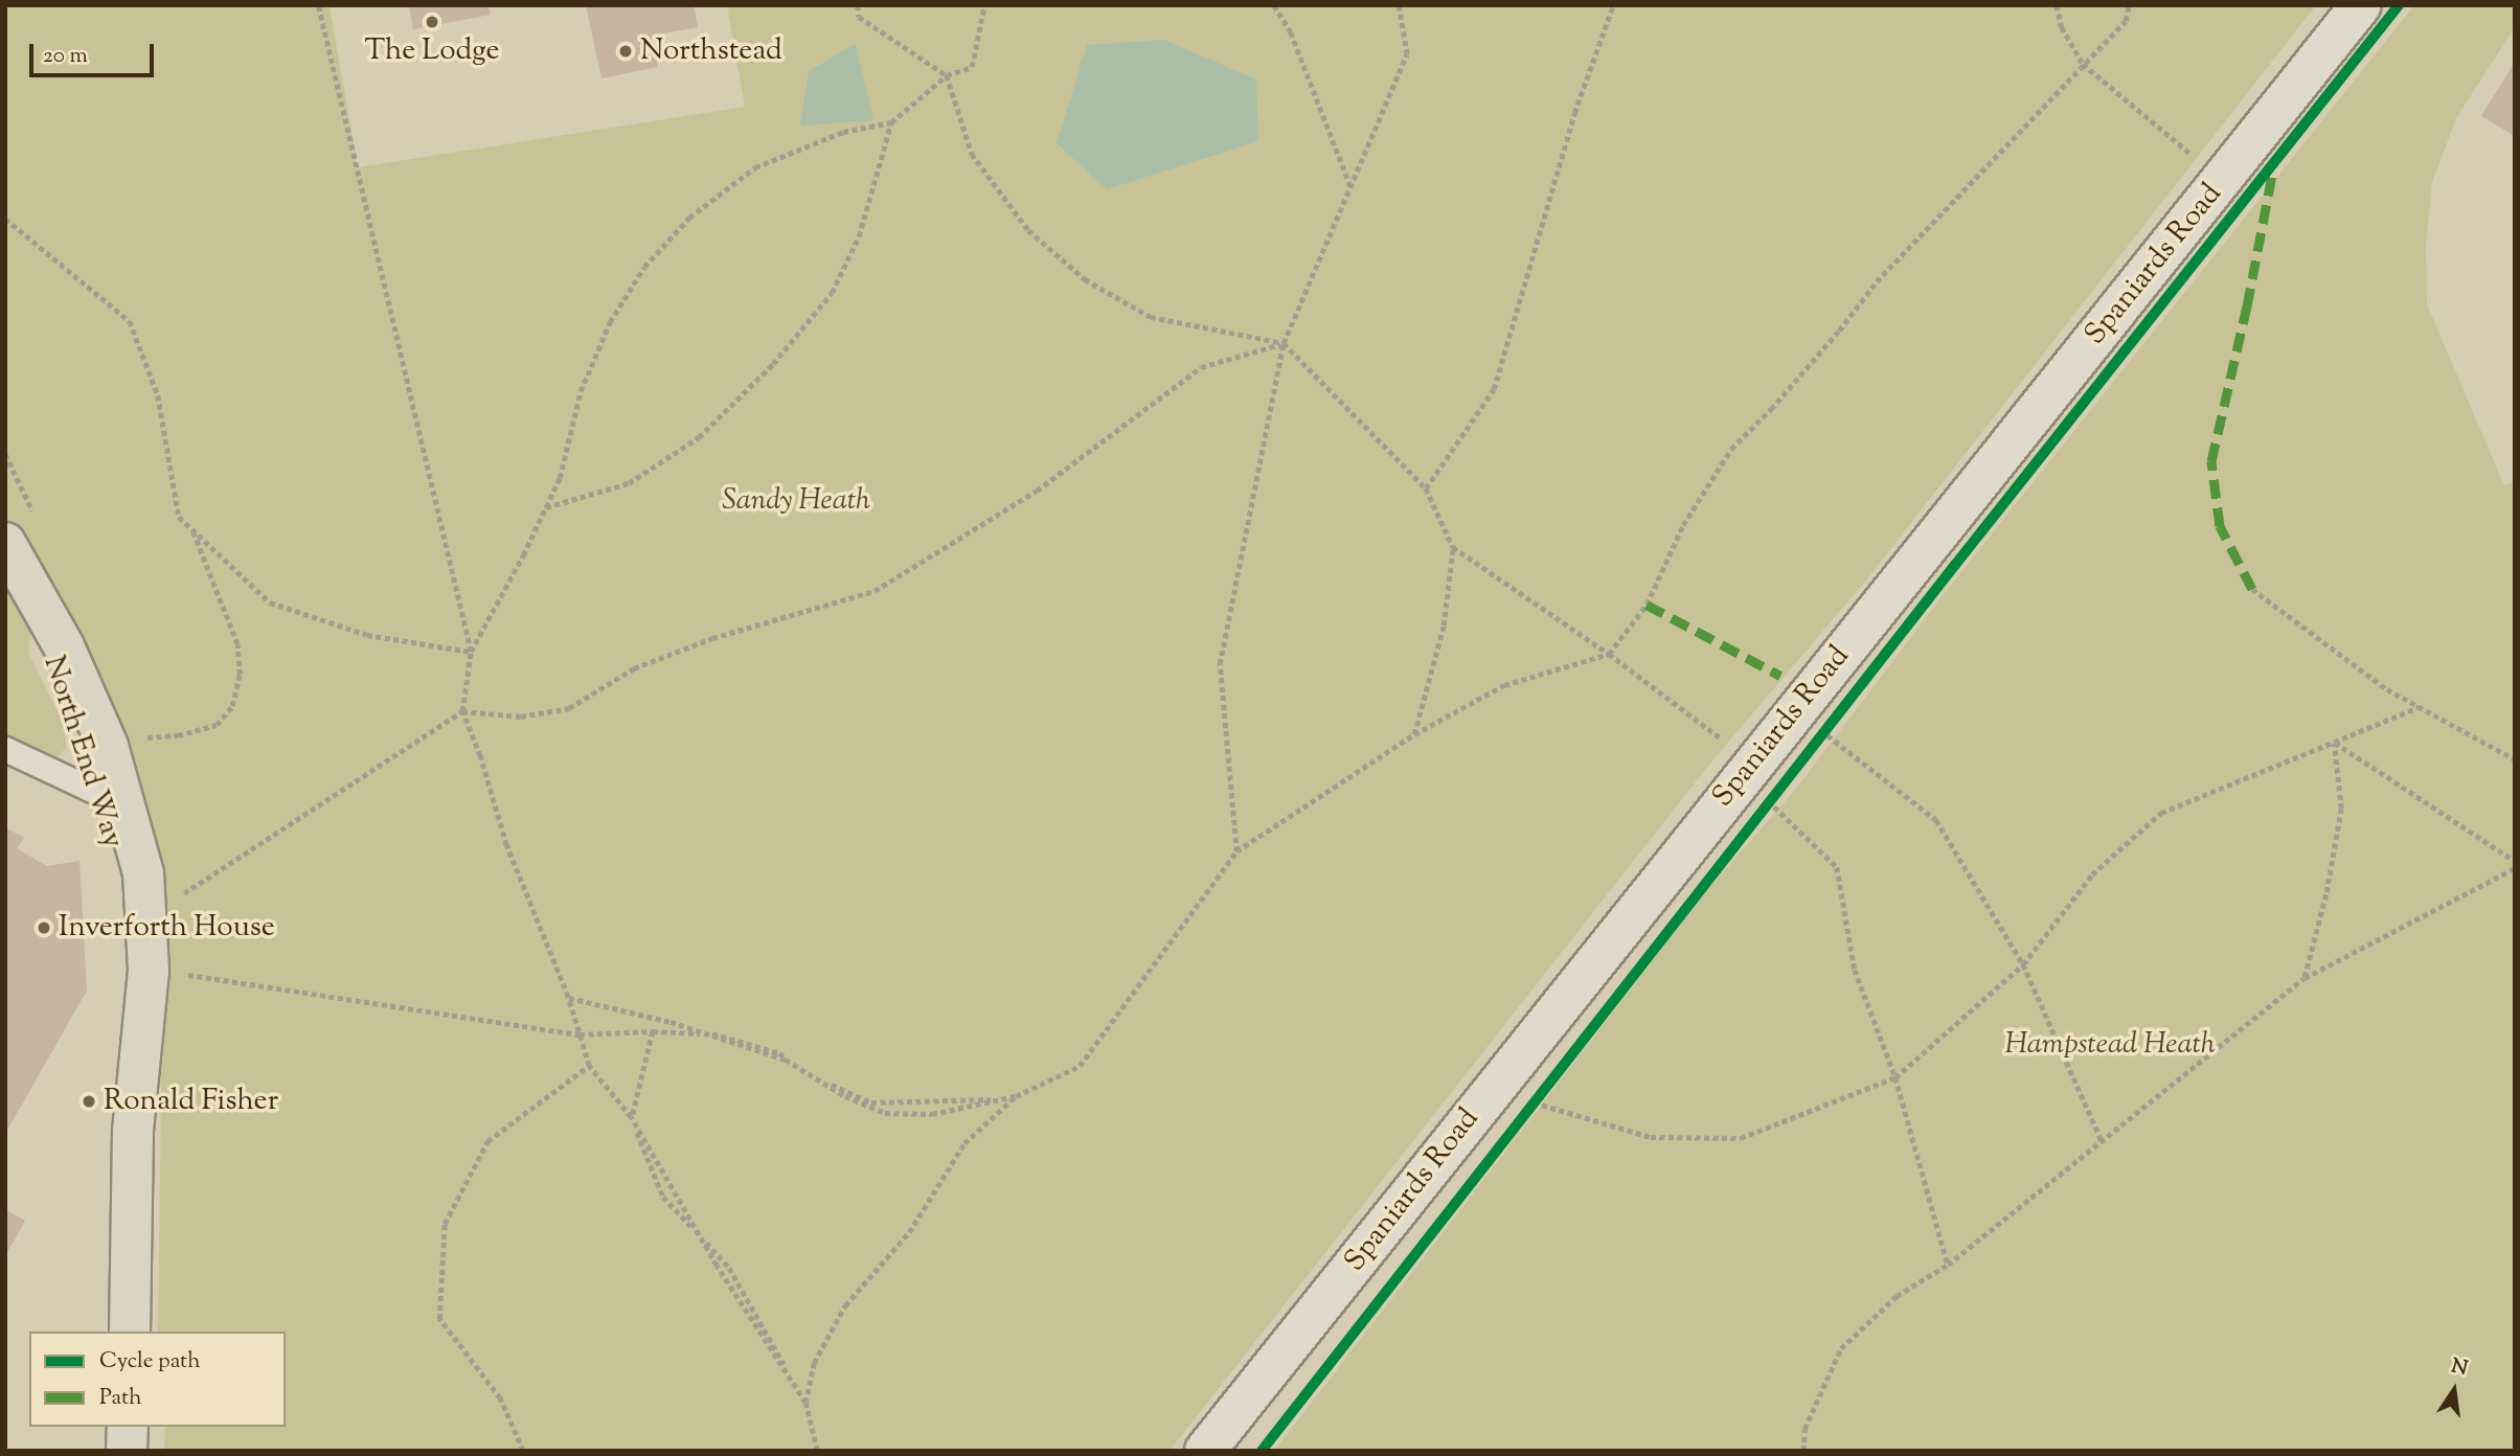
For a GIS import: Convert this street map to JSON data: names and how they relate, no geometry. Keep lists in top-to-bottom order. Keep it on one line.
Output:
{"streets":{"main road":["Spaniards Road","North End Way"]},"parks":["Sandy Heath","Hampstead Heath"],"places":["The Lodge","Northstead","Inverforth House","Ronald Fisher"],"legend":["Cycle path","Path"],"scale_bar":"20 m","north":"top"}
